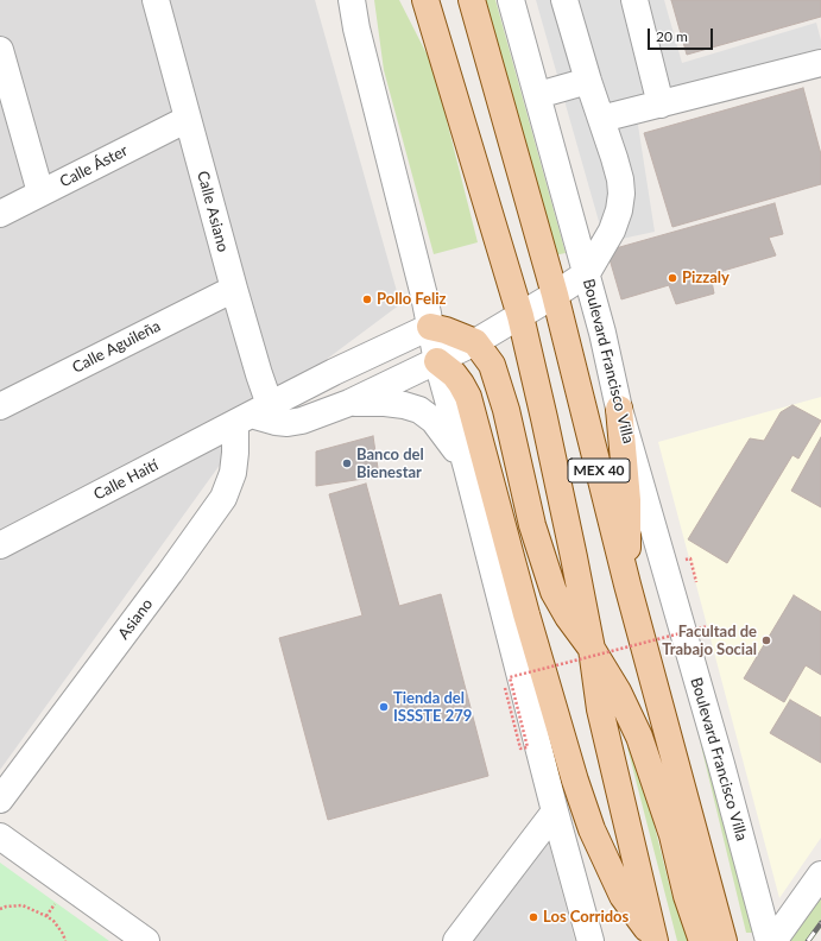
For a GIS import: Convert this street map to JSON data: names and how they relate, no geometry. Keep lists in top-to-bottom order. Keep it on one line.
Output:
{"streets":{"main road":["MEX 40"],"street":["Calle Áster","Calle Asiano","Calle Aguileña","Boulevard Francisco Villa","Calle Haití","Asiano"]},"crossings":[["Calle Áster","Calle Asiano"],["Calle Asiano","Calle Aguileña"],["Calle Asiano","Calle Haití"],["Calle Asiano","Asiano"],["Calle Haití","Asiano"]],"places":["Pizzaly","Pollo Feliz","Banco del Bienestar","Facultad de Trabajo Social","Tienda del ISSSTE 279","Los Corridos"],"scale_bar":"20 m"}
